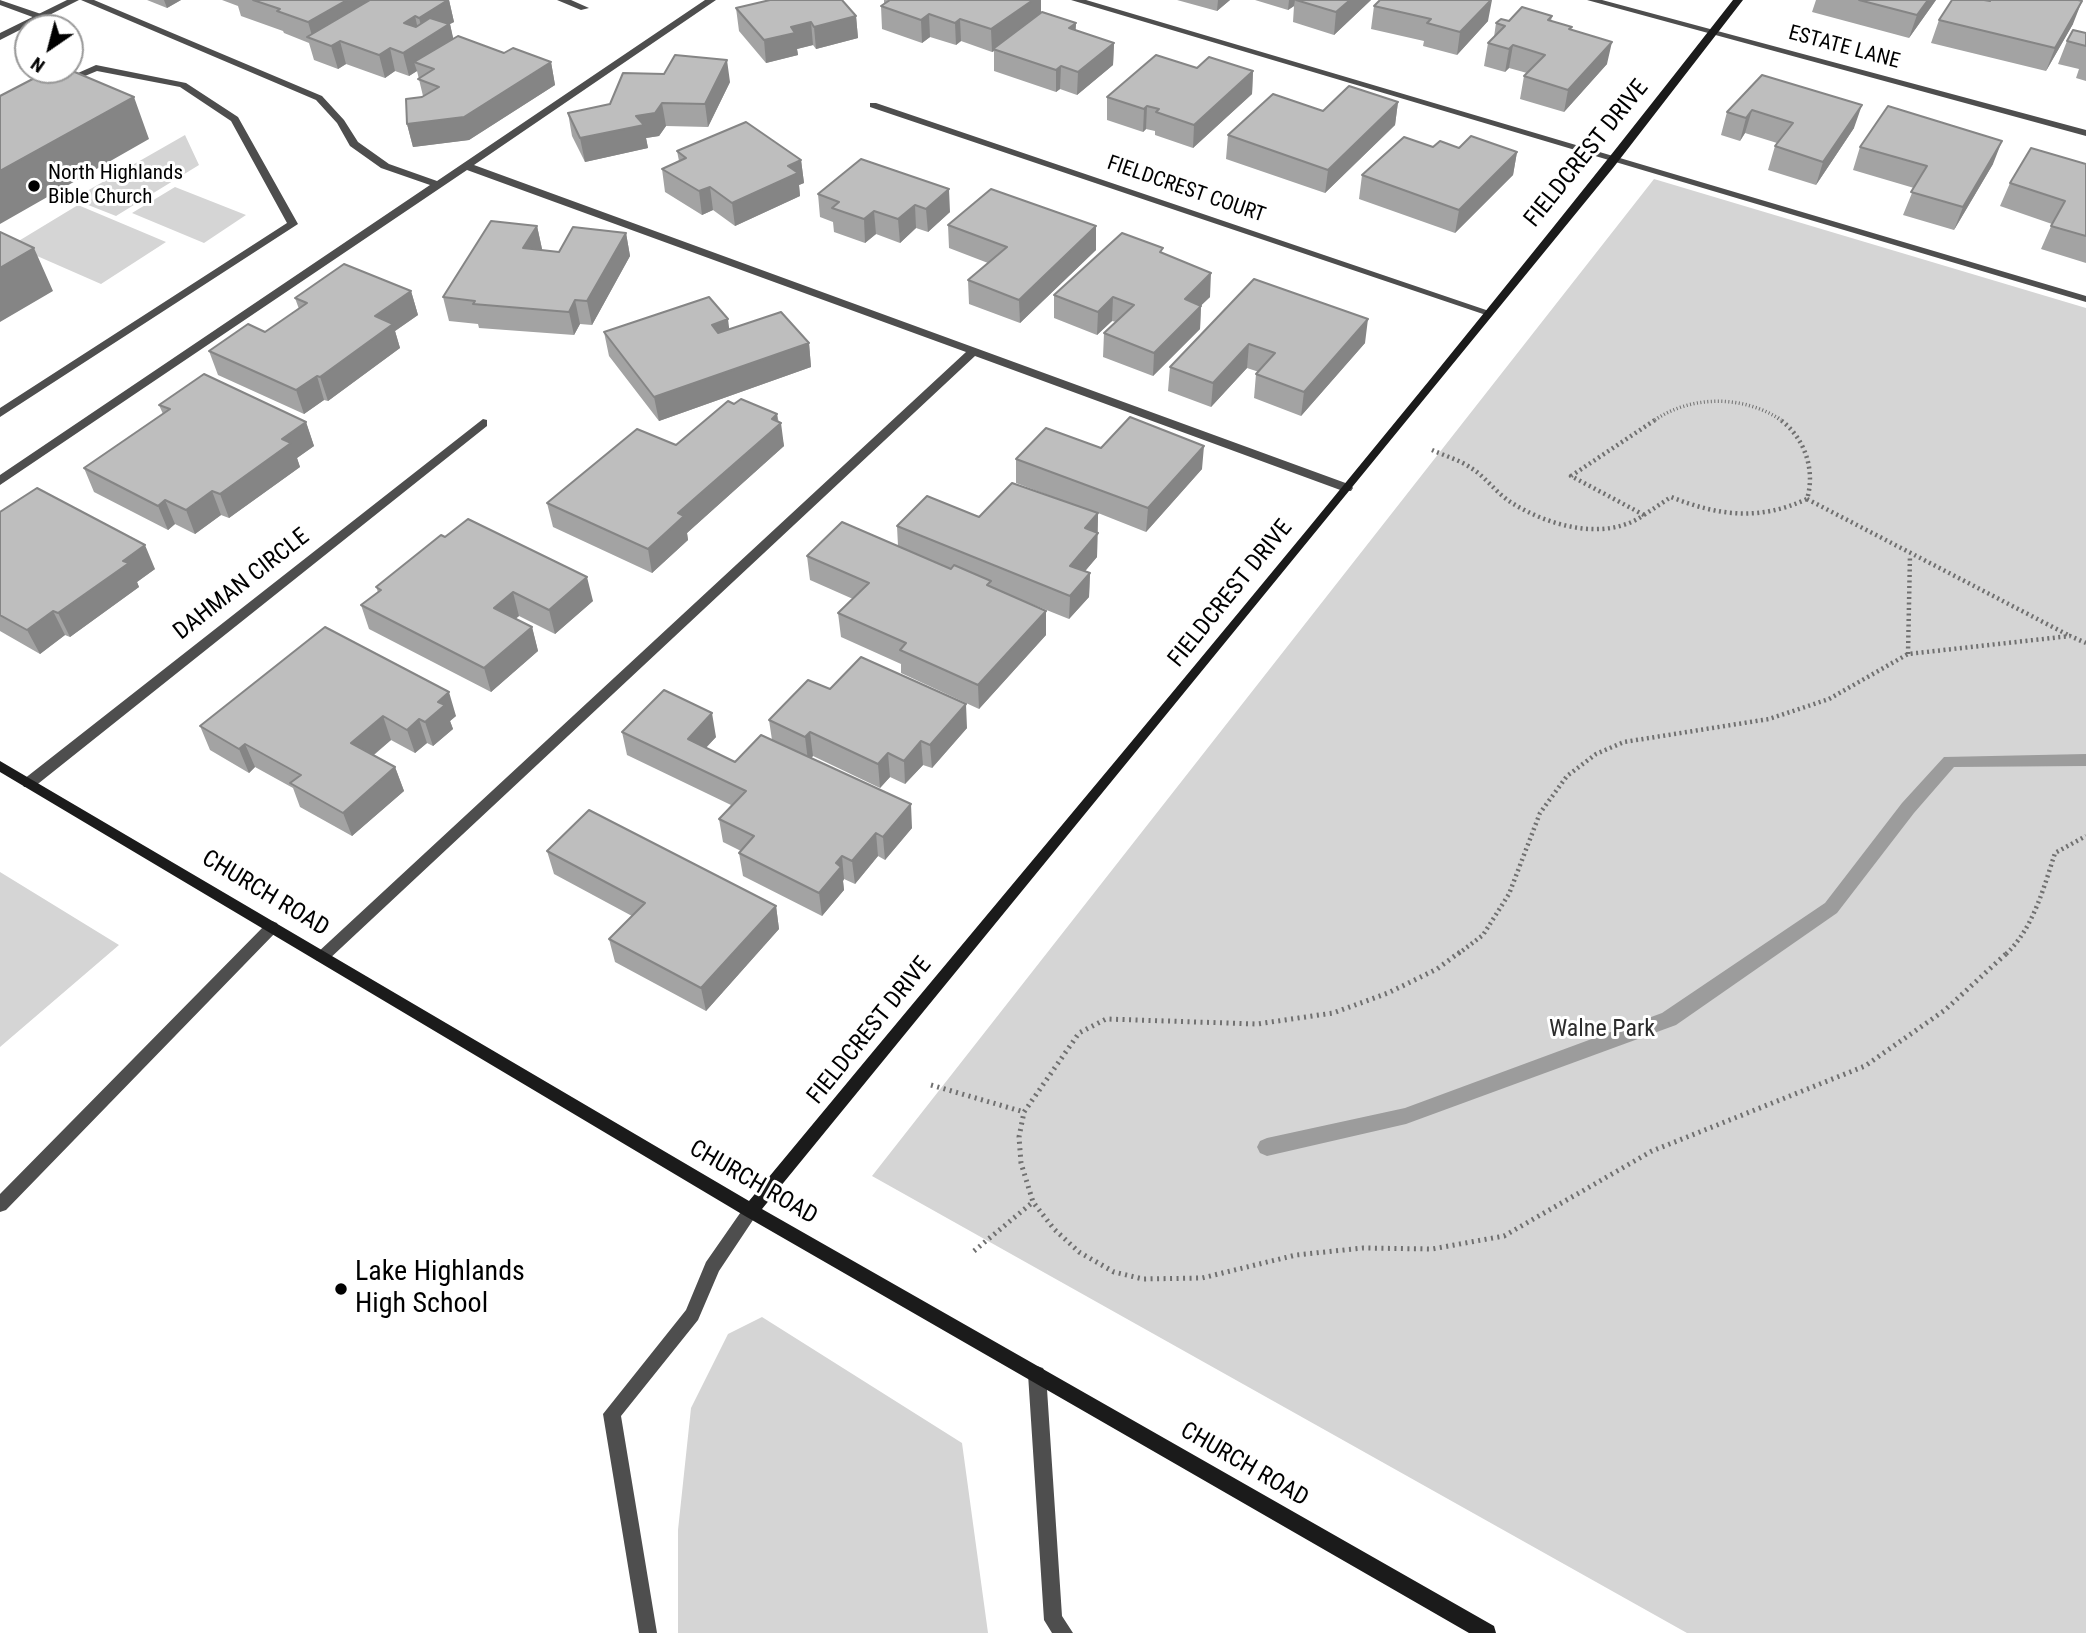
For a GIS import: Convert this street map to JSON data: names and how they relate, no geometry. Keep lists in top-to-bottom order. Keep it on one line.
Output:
{"streets":{"street":["ESTATE LANE","FIELDCREST DRIVE","FIELDCREST COURT","DAHMAN CIRCLE","CHURCH ROAD"]},"crossings":[["ESTATE LANE","FIELDCREST DRIVE"],["FIELDCREST DRIVE","FIELDCREST COURT"],["FIELDCREST DRIVE","CHURCH ROAD"],["DAHMAN CIRCLE","CHURCH ROAD"]],"parks":["Walne Park"],"places":["North Highlands Bible Church","Lake Highlands High School"],"north":"bottom left"}
